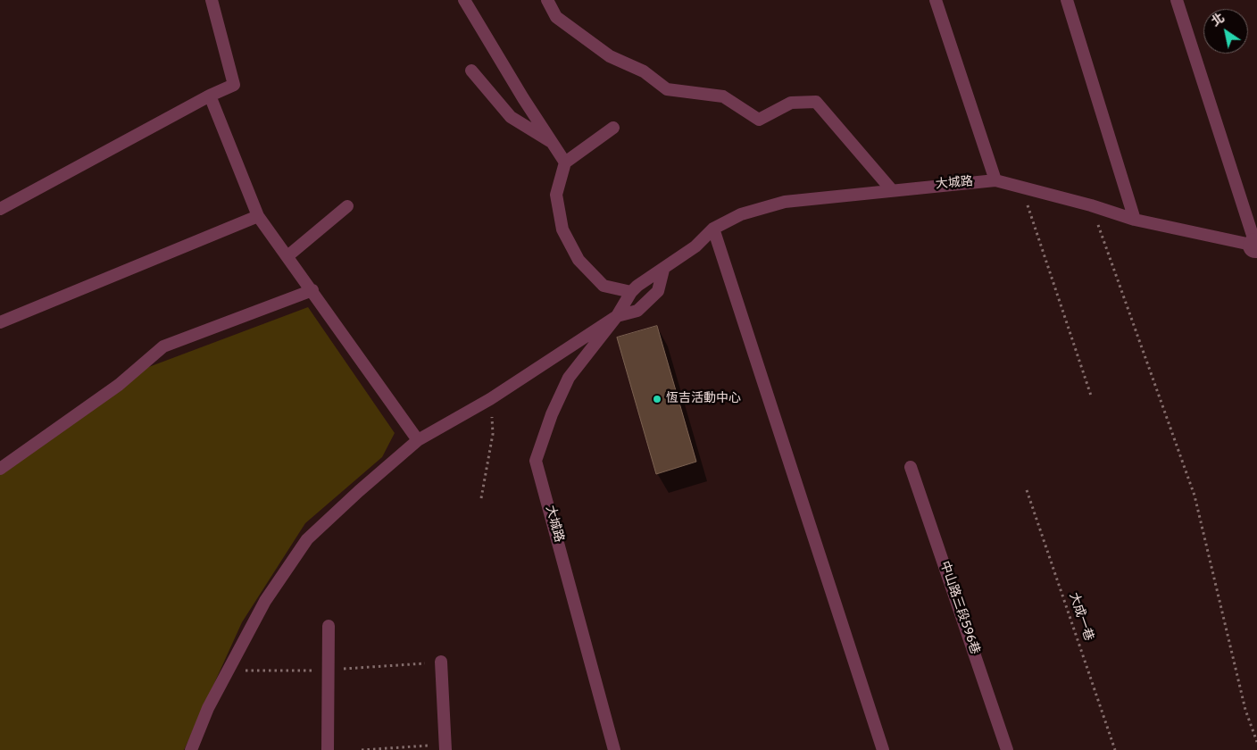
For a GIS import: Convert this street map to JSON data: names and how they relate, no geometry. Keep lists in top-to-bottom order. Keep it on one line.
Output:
{"streets":{"lane":["大城路","中山路三段596巷"],"path":["大成一巷"]},"places":["恆吉活動中心"],"north":"top left"}
